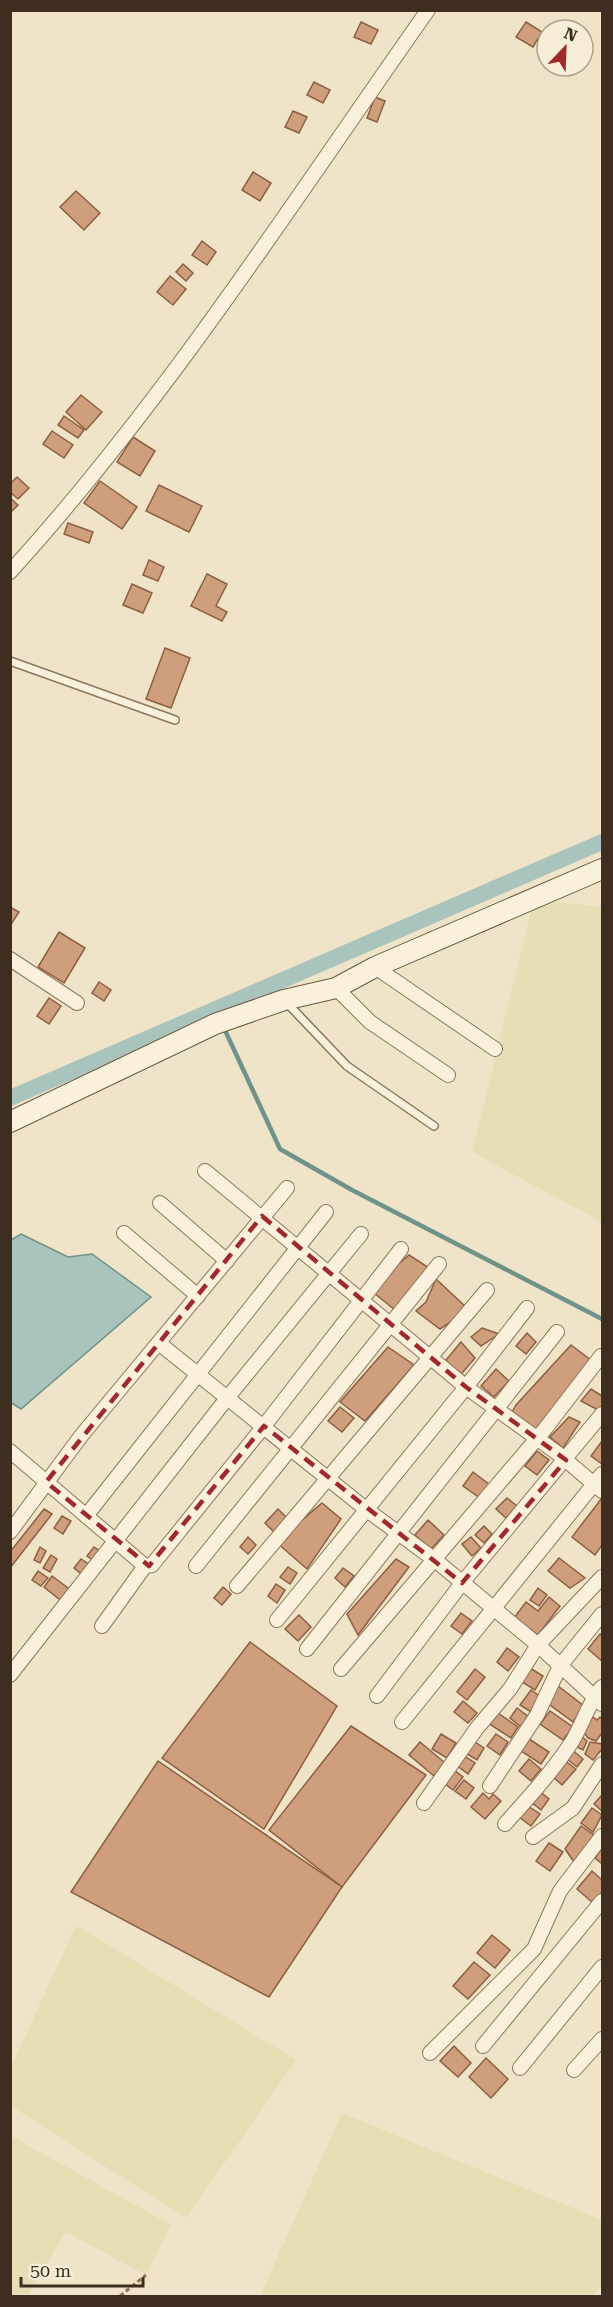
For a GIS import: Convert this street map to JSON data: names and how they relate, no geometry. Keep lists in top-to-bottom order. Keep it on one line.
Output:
{"scale_bar":"50 m","north":"top right"}
